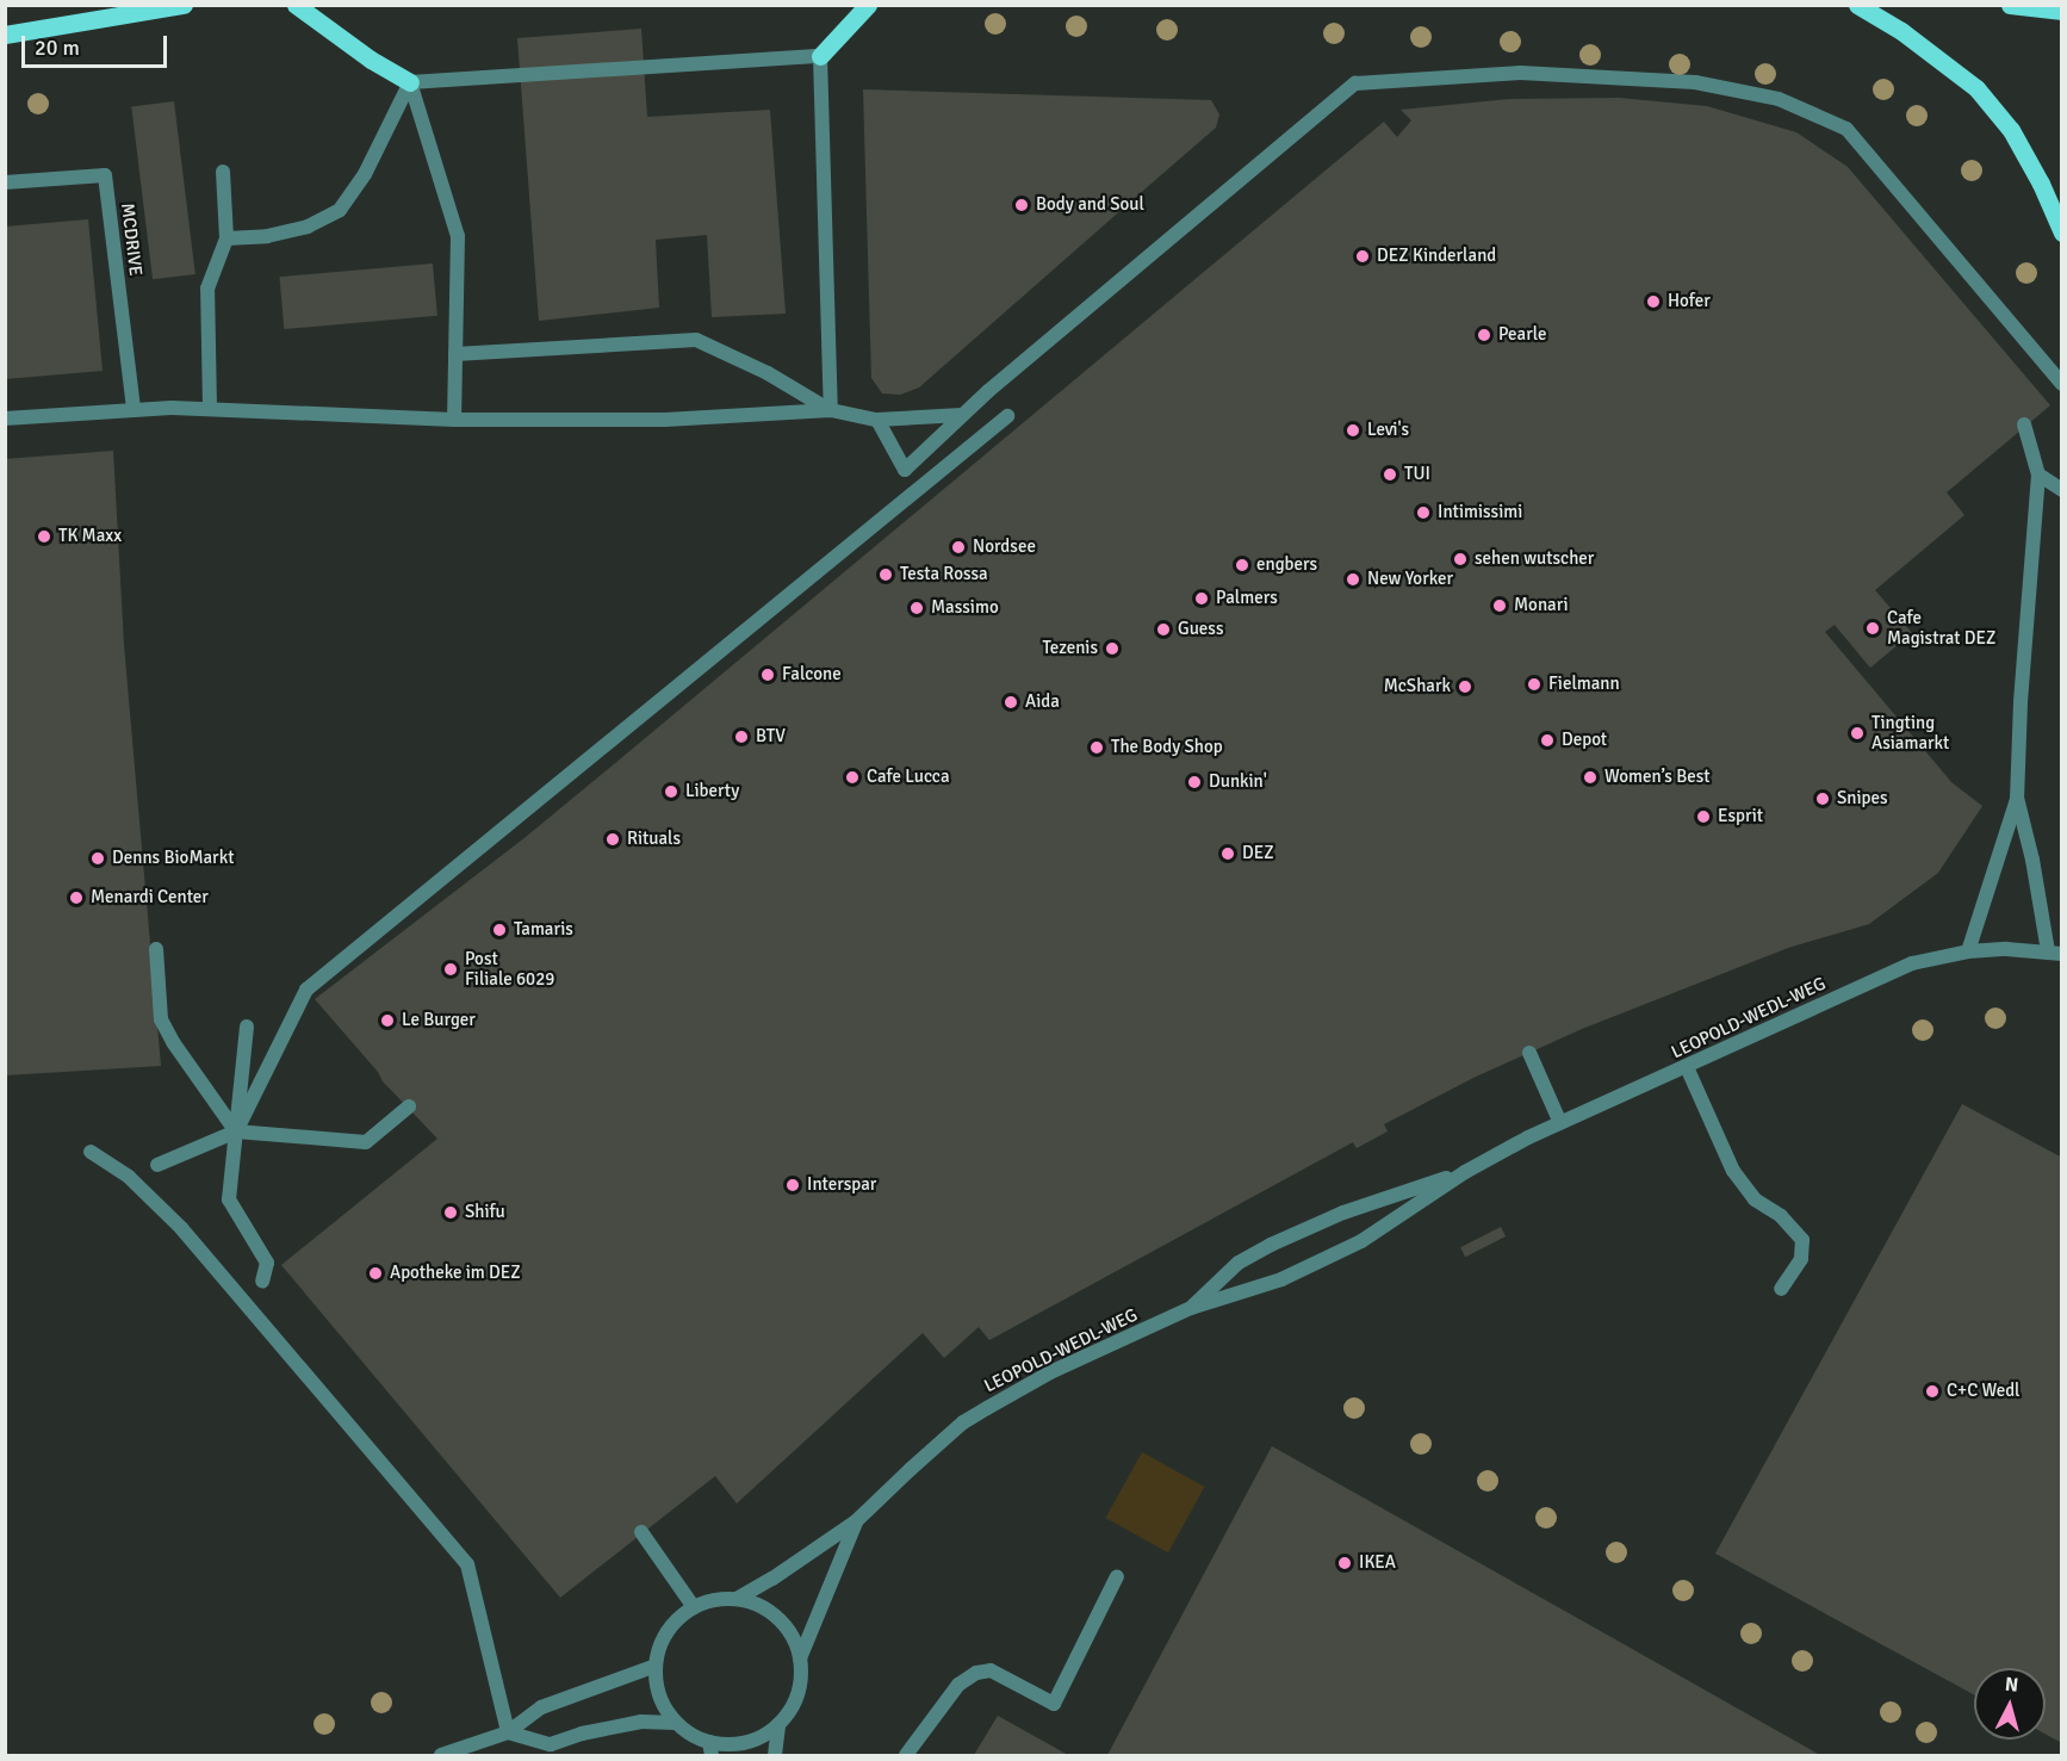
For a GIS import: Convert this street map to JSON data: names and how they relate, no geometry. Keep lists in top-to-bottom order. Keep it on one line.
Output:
{"streets":{"street":["MCDRIVE","LEOPOLD-WEDL-WEG"]},"places":["Body and Soul","DEZ Kinderland","Hofer","Pearle","Levi's","TUI","Intimissimi","TK Maxx","Nordsee","sehen wutscher","engbers","Testa Rossa","New Yorker","Palmers","Monari","Massimo","Cafe Magistrat DEZ","Guess","Tezenis","Falcone","Fielmann","McShark","Aida","Tingting Asiamarkt","BTV","Depot","The Body Shop","Cafe Lucca","Women’s Best","Dunkin'","Liberty","Snipes","Esprit","Rituals","DEZ","Denns BioMarkt","Menardi Center","Tamaris","Post Filiale 6029","Le Burger","Interspar","Shifu","Apotheke im DEZ","C+C Wedl","IKEA"],"scale_bar":"20 m","north":"top"}
